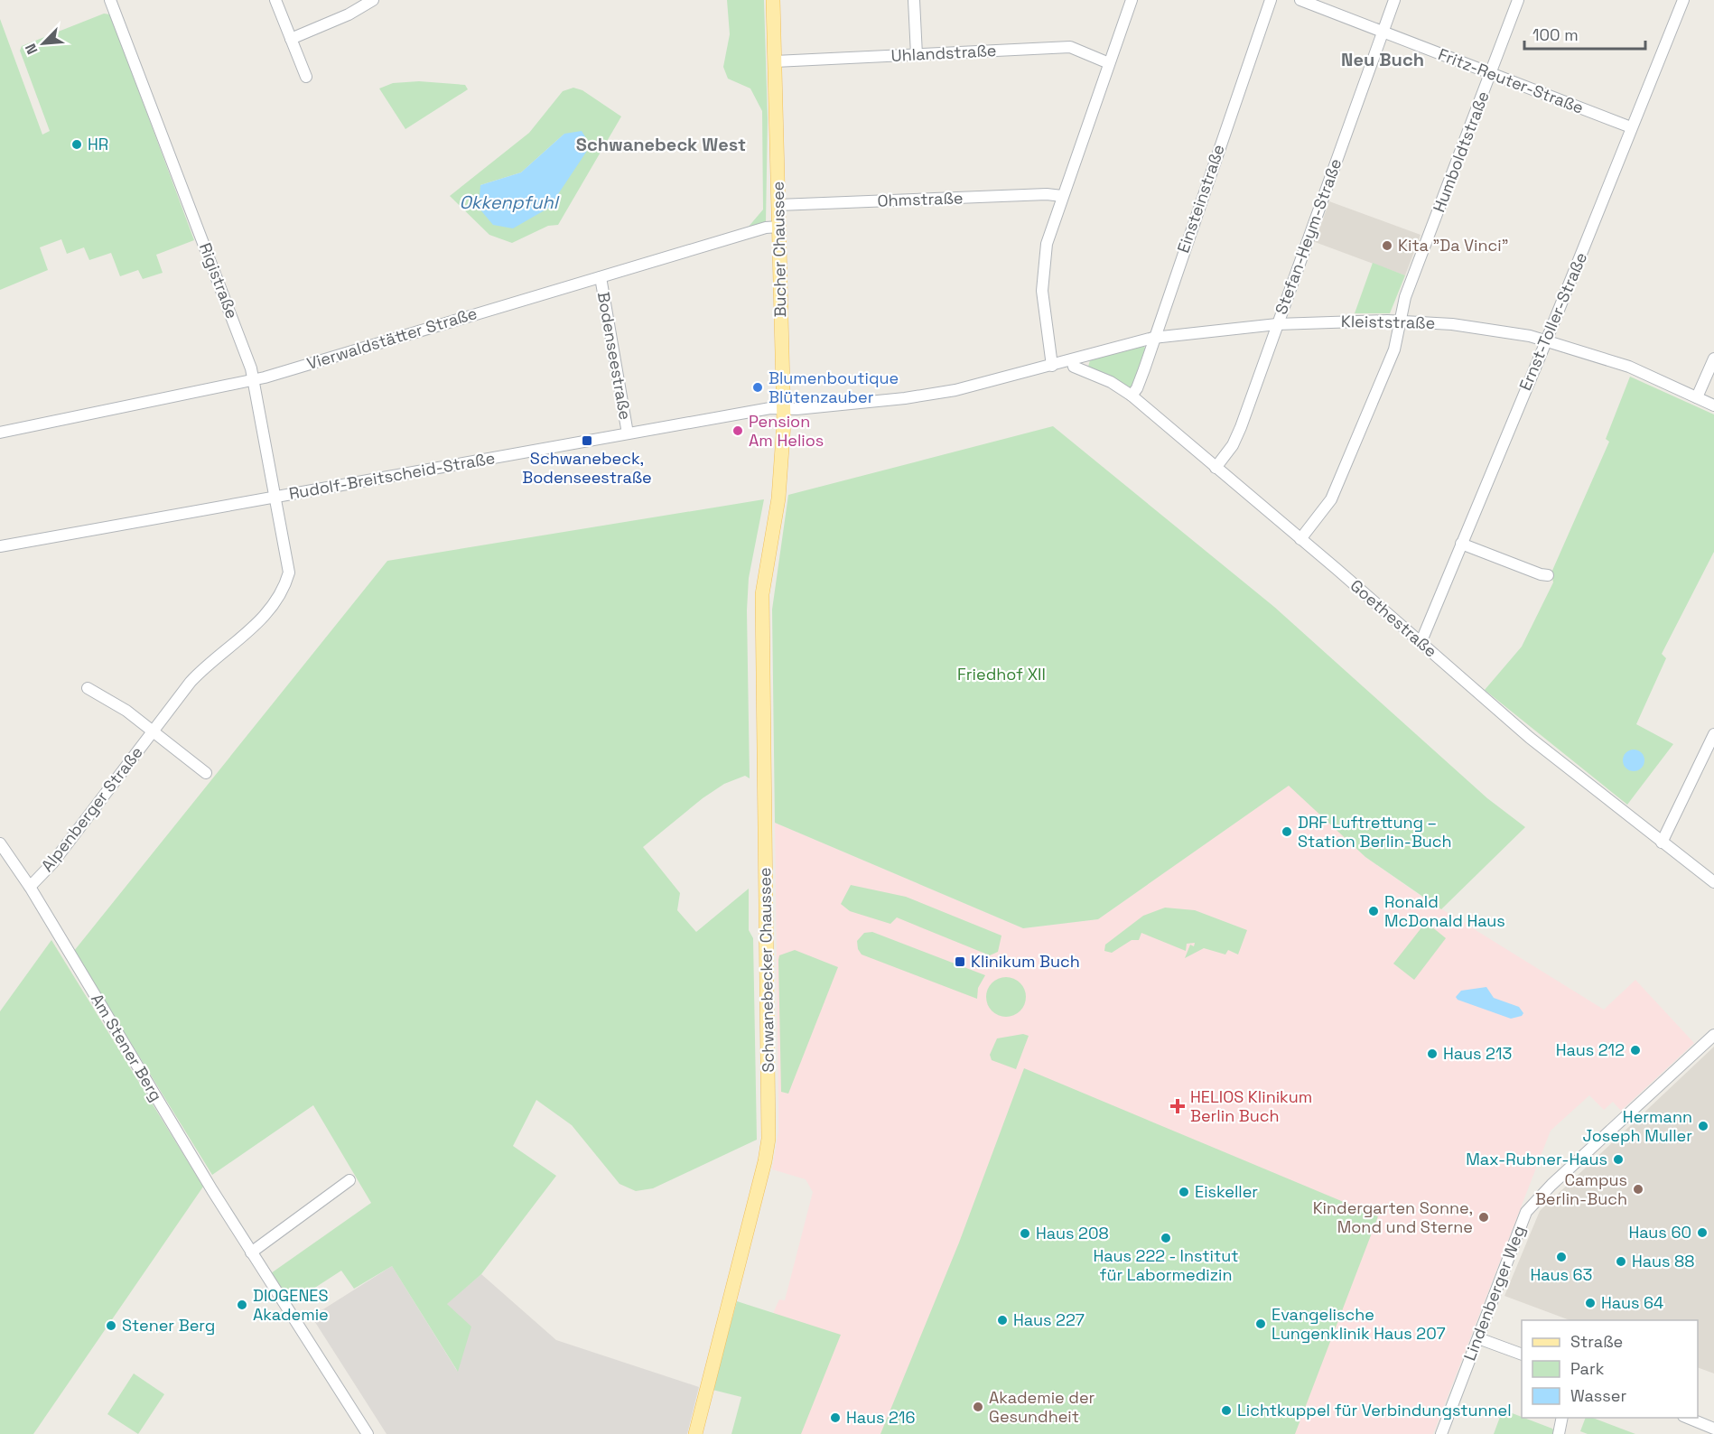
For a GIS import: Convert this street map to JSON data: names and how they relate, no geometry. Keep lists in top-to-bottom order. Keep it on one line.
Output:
{"streets":{"main road":["Bucher Chaussee","Schwanebecker Chaussee"],"street":["Uhlandstraße","Fritz-Reuter-Straße","Humboldtstraße","Einsteinstraße","Ohmstraße","Stefan-Heym-Straße","Rigistraße","Ernst-Toller-Straße","Kleiststraße","Vierwaldstätter Straße","Bodenseestraße","Rudolf-Breitscheid-Straße","Goethestraße","Alpenberger Straße","Am Stener Berg","Lindenberger Weg"]},"crossings":[["Uhlandstraße","Bucher Chaussee"],["Fritz-Reuter-Straße","Humboldtstraße"],["Fritz-Reuter-Straße","Stefan-Heym-Straße"],["Fritz-Reuter-Straße","Ernst-Toller-Straße"],["Humboldtstraße","Kleiststraße"],["Humboldtstraße","Goethestraße"],["Einsteinstraße","Kleiststraße"],["Einsteinstraße","Goethestraße"],["Ohmstraße","Bucher Chaussee"],["Stefan-Heym-Straße","Kleiststraße"],["Stefan-Heym-Straße","Goethestraße"],["Bucher Chaussee","Kleiststraße"],["Bucher Chaussee","Vierwaldstätter Straße"],["Bucher Chaussee","Rudolf-Breitscheid-Straße"],["Bucher Chaussee","Schwanebecker Chaussee"],["Rigistraße","Vierwaldstätter Straße"],["Rigistraße","Rudolf-Breitscheid-Straße"],["Rigistraße","Alpenberger Straße"],["Ernst-Toller-Straße","Kleiststraße"],["Ernst-Toller-Straße","Goethestraße"],["Kleiststraße","Rudolf-Breitscheid-Straße"],["Kleiststraße","Goethestraße"],["Vierwaldstätter Straße","Bodenseestraße"],["Bodenseestraße","Rudolf-Breitscheid-Straße"],["Alpenberger Straße","Am Stener Berg"]],"districts":["Neu Buch","Schwanebeck West"],"water":["Okkenpfuhl"],"parks":["Friedhof XII"],"places":{"other":["HR","Kita \"Da Vinci\"","Blumenboutique Blütenzauber","Pension Am Helios","DRF Luftrettung – Station Berlin-Buch","Ronald McDonald Haus","Haus 212","Haus 213","Hermann Joseph Muller","Max-Rubner-Haus","Campus Berlin-Buch","Eiskeller","Kindergarten Sonne, Mond und Sterne","Haus 60","Haus 208","Haus 222 - Institut für Labormedizin","Haus 63","Haus 88","Haus 64","DIOGENES Akademie","Haus 227","Evangelische Lungenklinik Haus 207","Stener Berg","Akademie der Gesundheit","Lichtkuppel für Verbindungstunnel","Haus 216"],"transit":["Schwanebeck, Bodenseestraße","Klinikum Buch"],"health":["HELIOS Klinikum Berlin Buch"]},"legend":["Straße","Park","Wasser"],"scale_bar":"100 m","north":"bottom left"}
